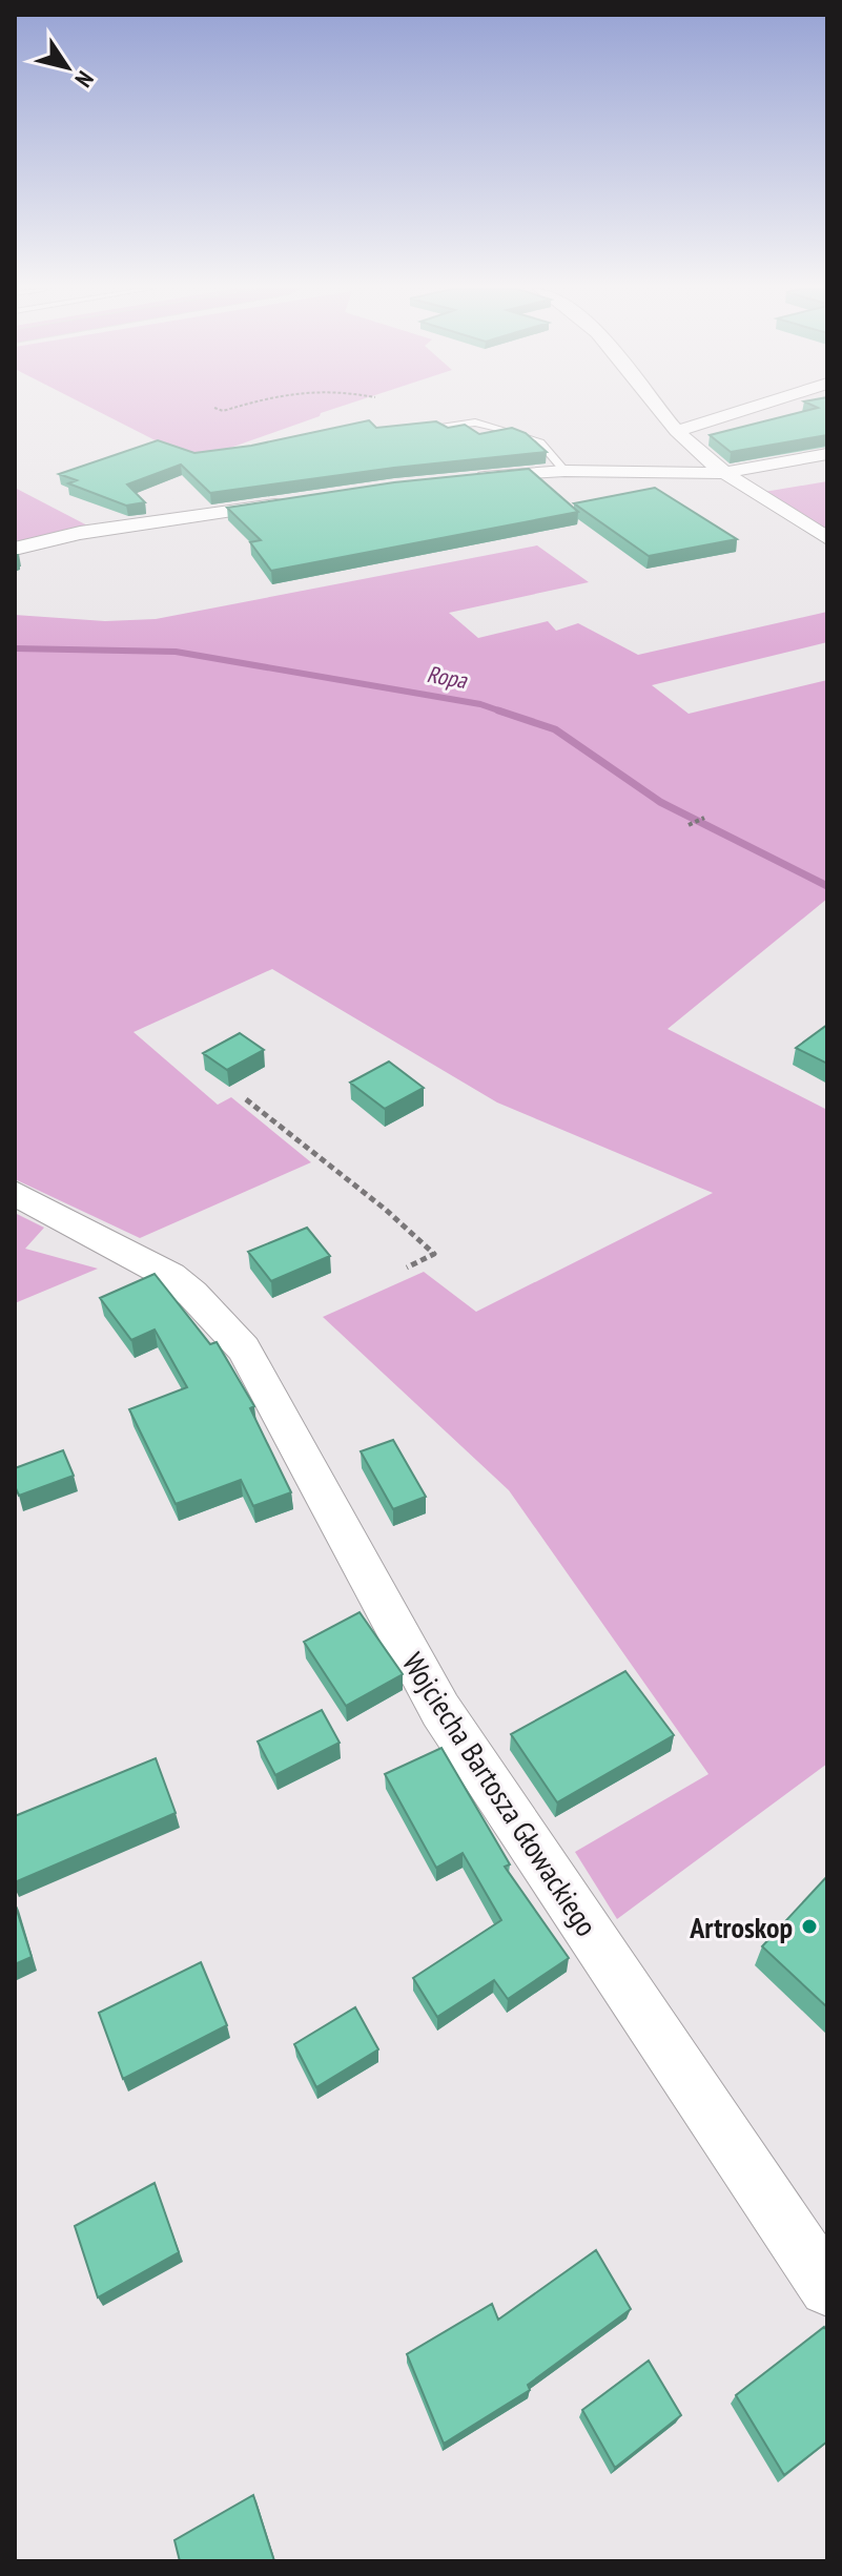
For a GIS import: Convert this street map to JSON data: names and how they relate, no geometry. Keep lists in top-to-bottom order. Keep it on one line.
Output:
{"streets":{"street":["Wojciecha Bartosza Głowackiego"]},"water":["Ropa"],"places":["Artroskop"],"north":"bottom right"}
